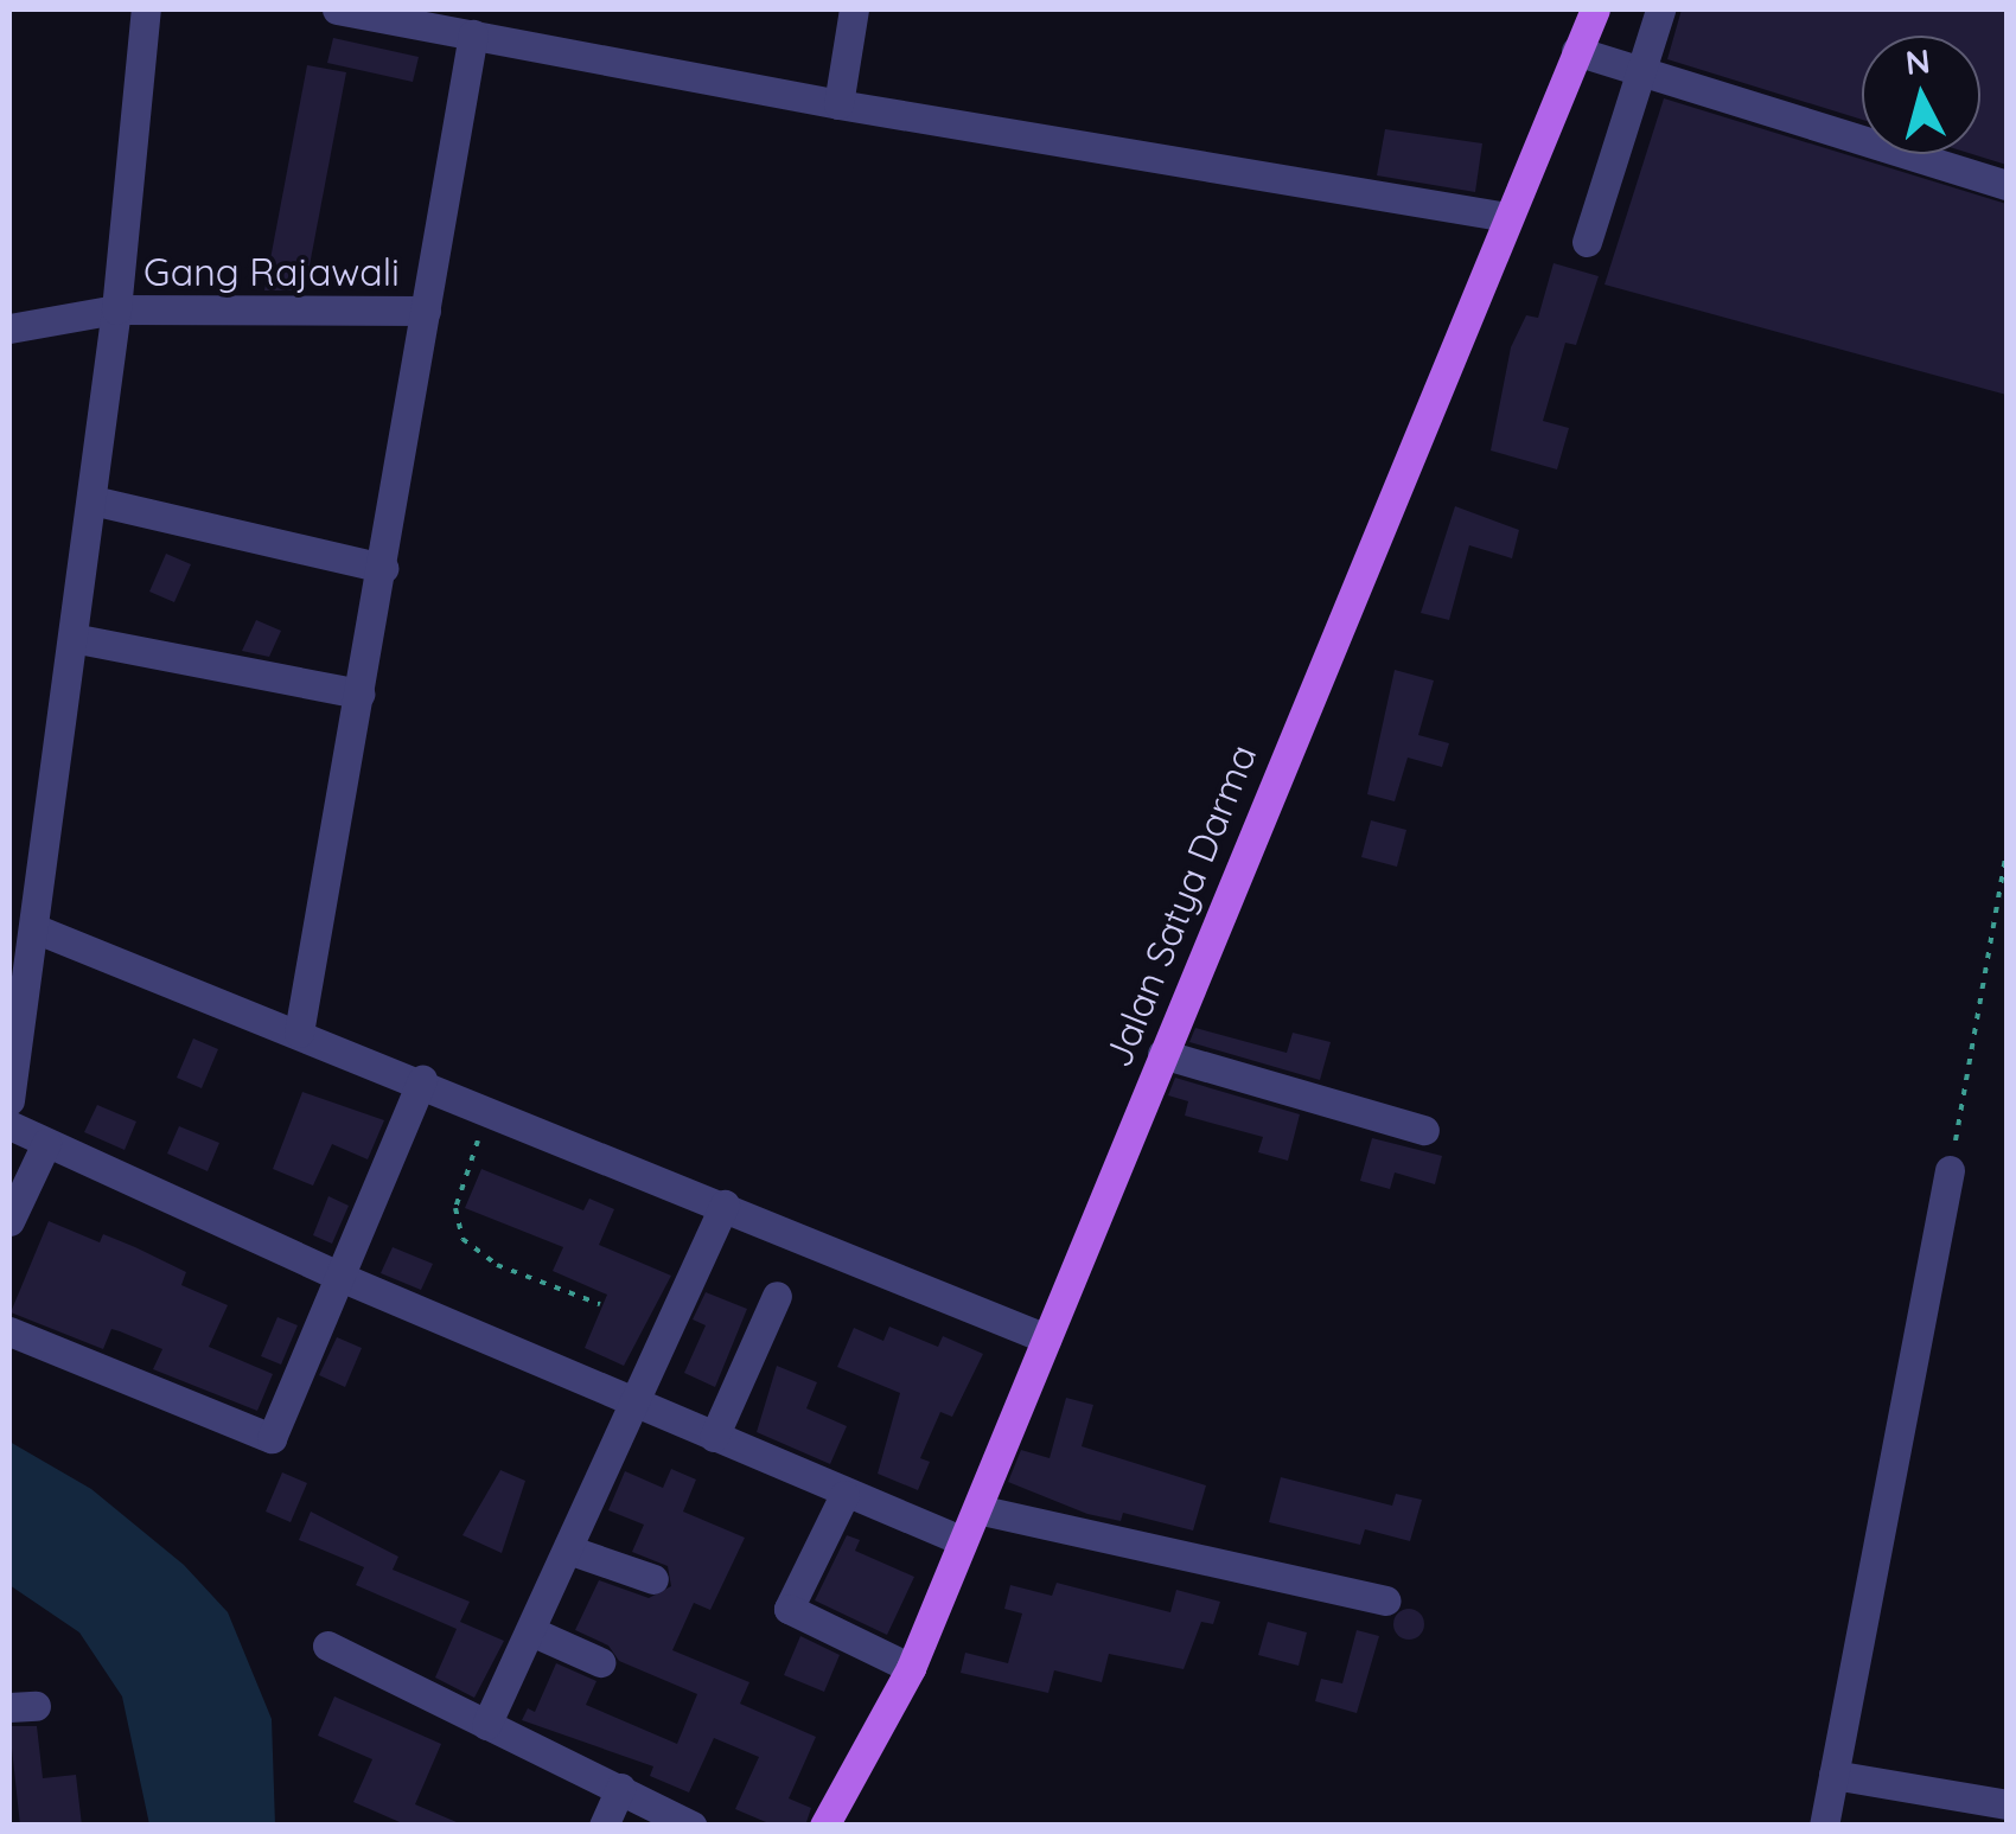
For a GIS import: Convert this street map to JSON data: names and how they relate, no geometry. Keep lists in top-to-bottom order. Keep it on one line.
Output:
{"streets":{"main road":["Jalan Satya Darma"],"street":["Gang Rajawali"]},"north":"top"}
